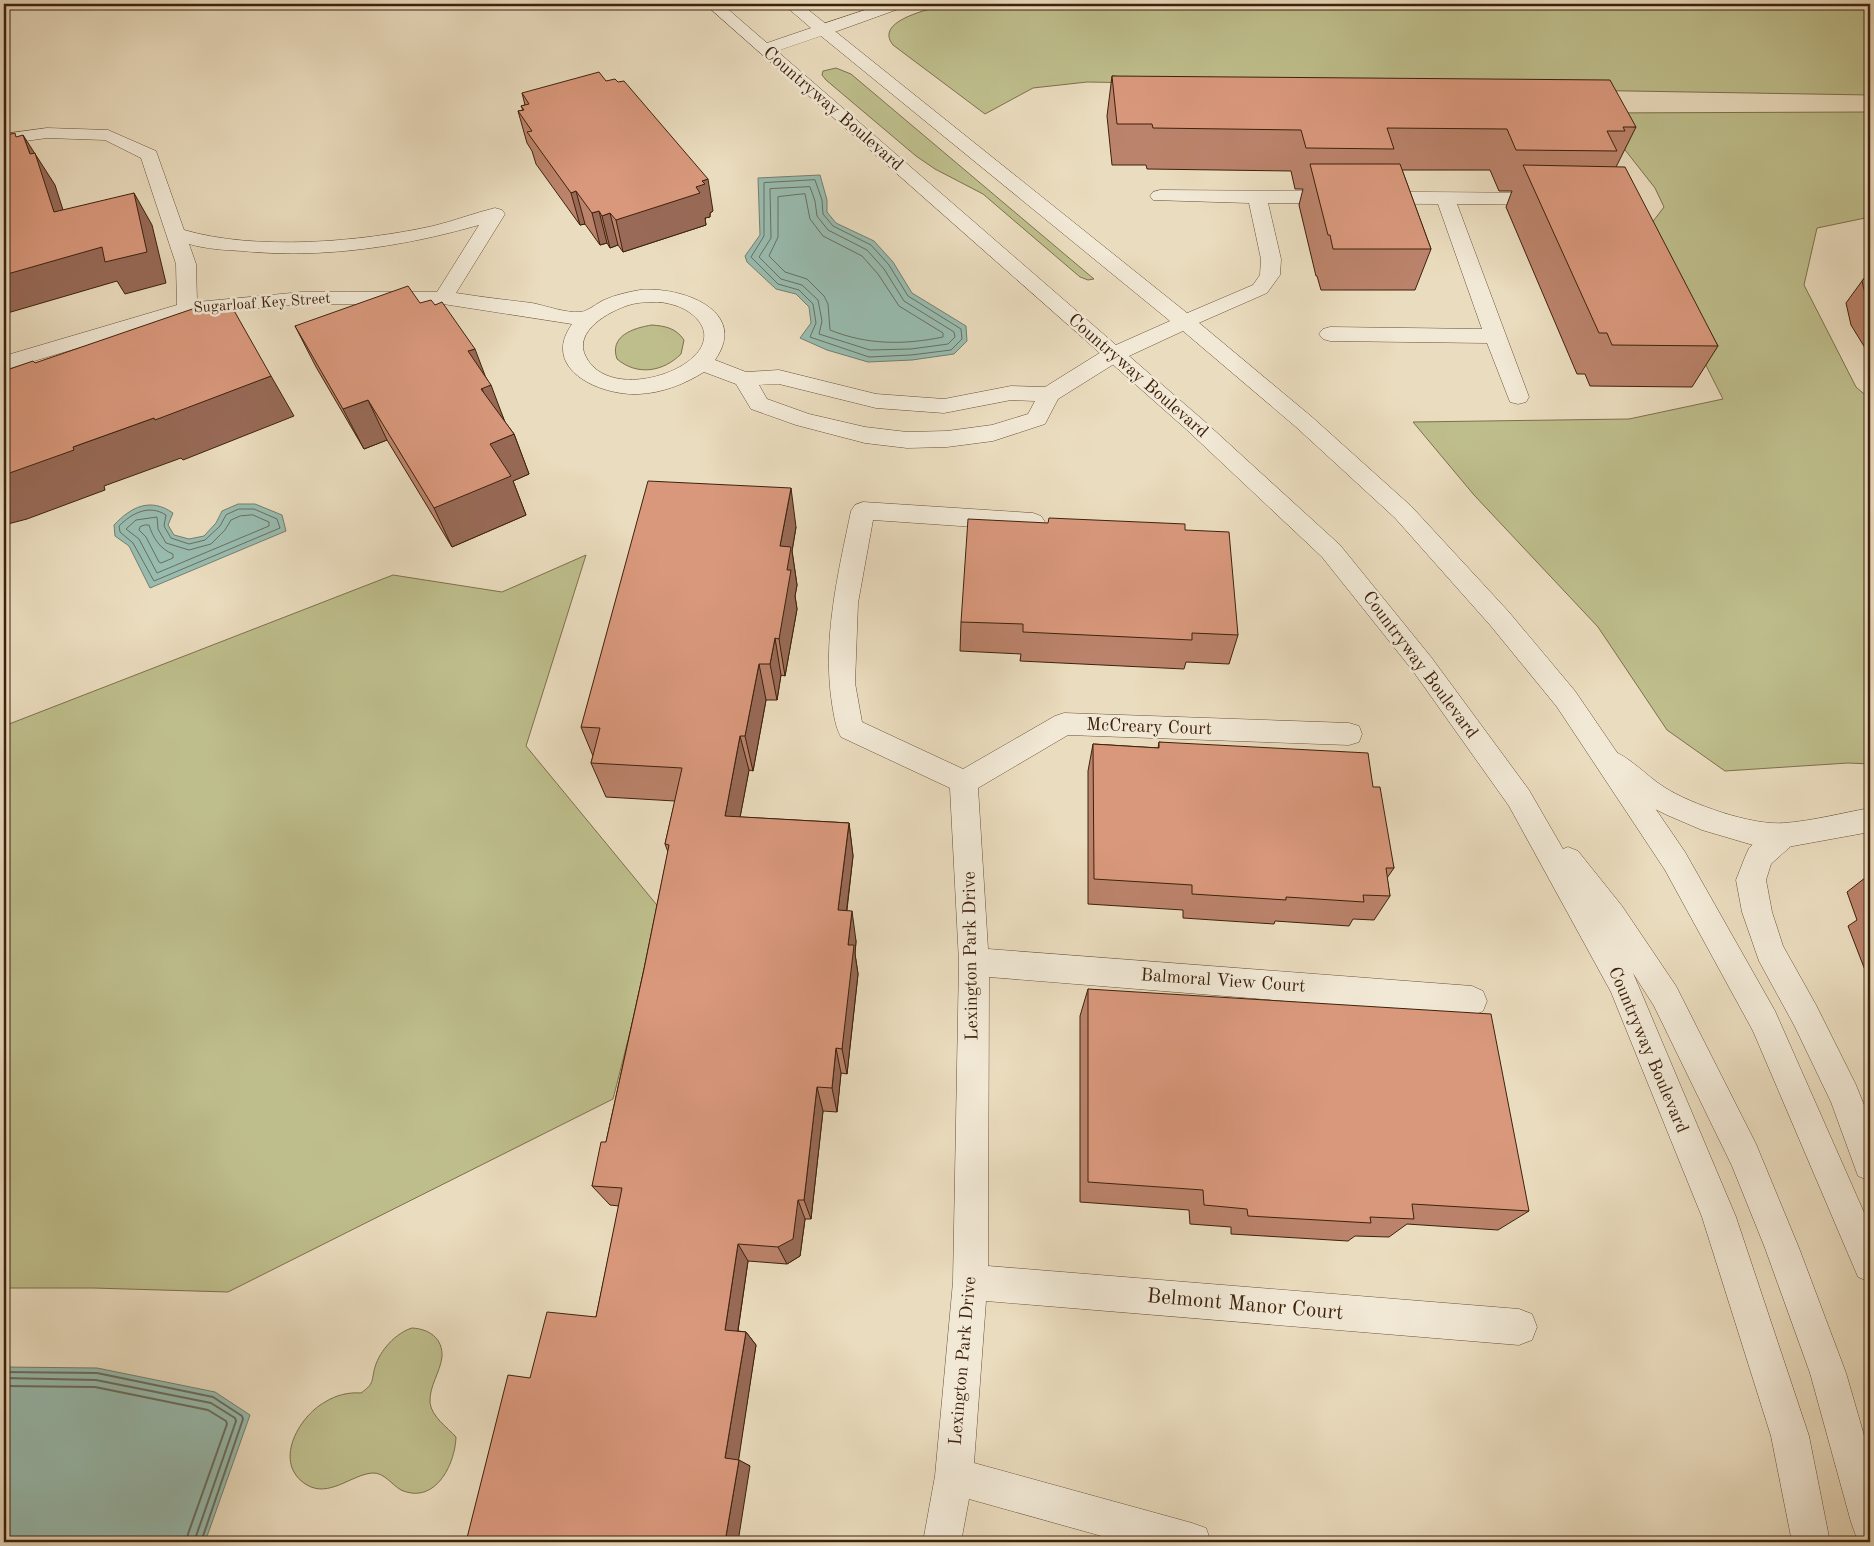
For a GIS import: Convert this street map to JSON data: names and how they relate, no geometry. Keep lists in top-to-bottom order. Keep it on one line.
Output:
{"streets":{"street":["Countryway Boulevard","Sugarloaf Key Street","McCreary Court","Lexington Park Drive","Balmoral View Court","Belmont Manor Court"]},"crossings":[["McCreary Court","Lexington Park Drive"],["Lexington Park Drive","Balmoral View Court"],["Lexington Park Drive","Belmont Manor Court"]]}
